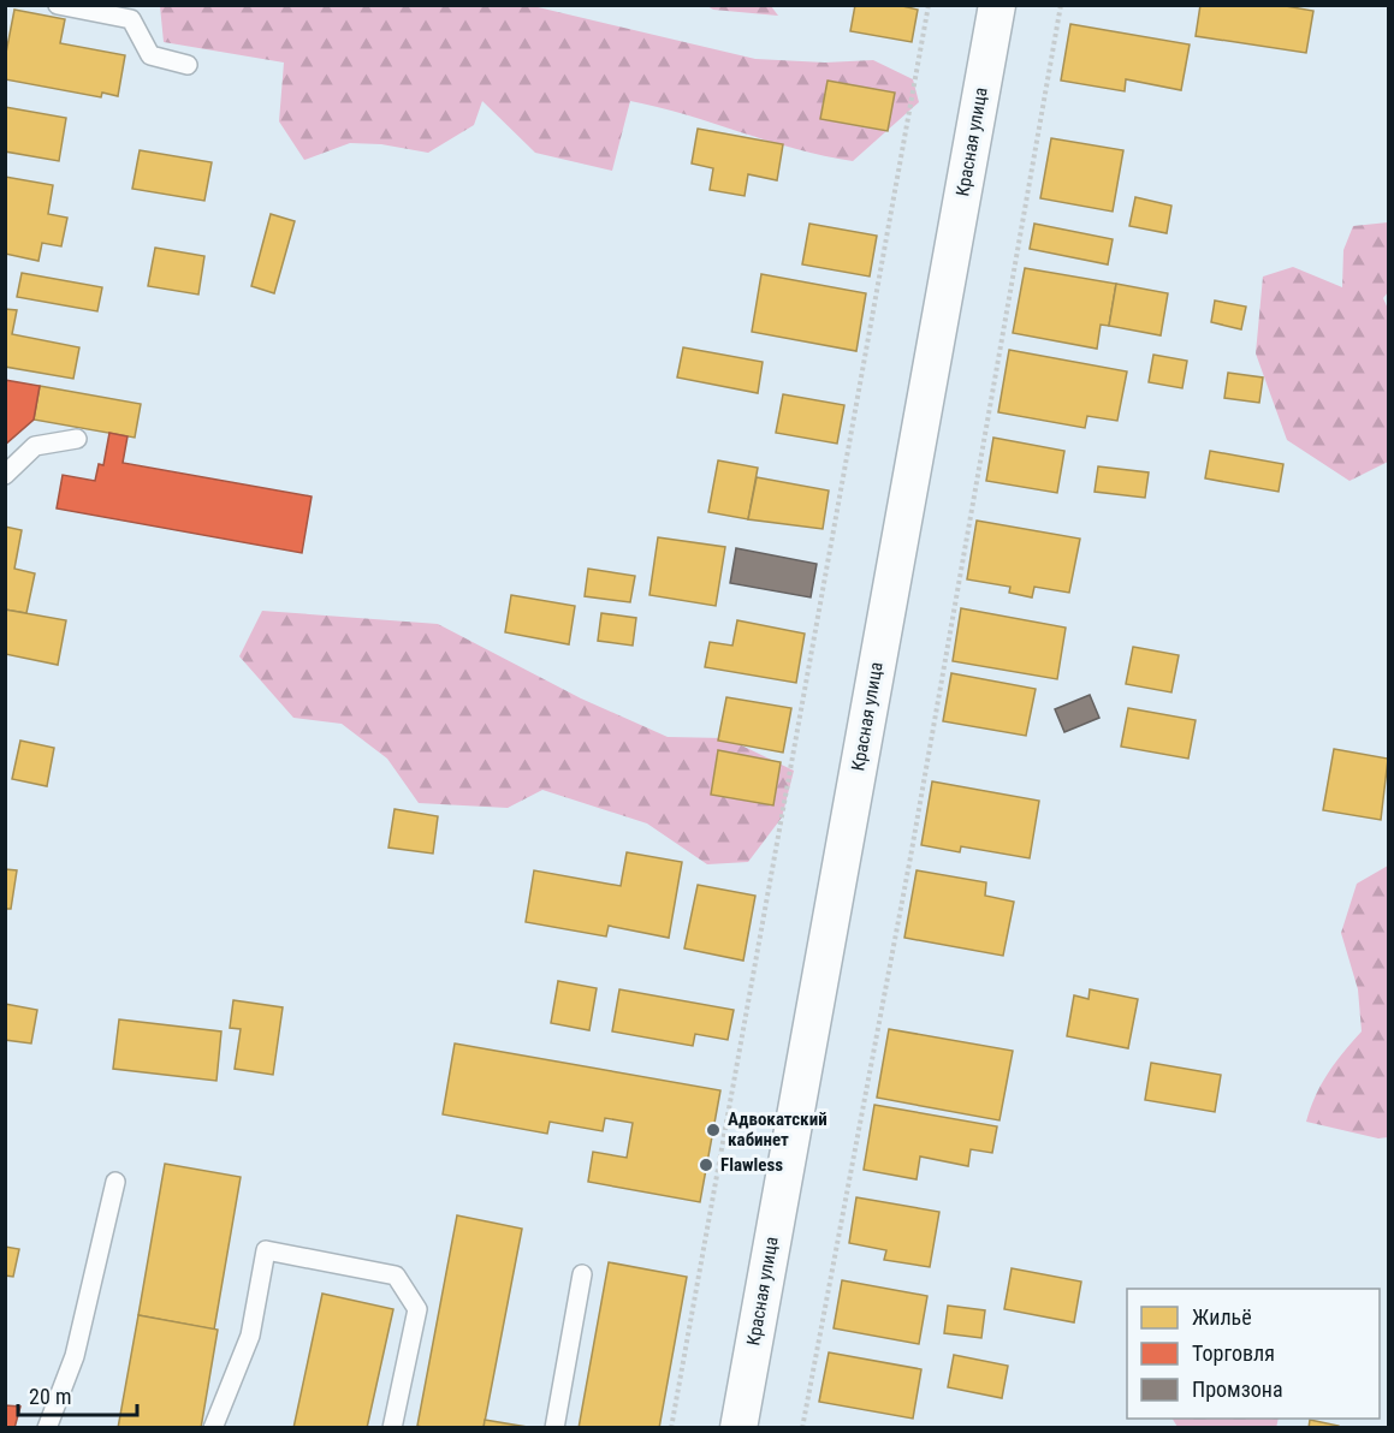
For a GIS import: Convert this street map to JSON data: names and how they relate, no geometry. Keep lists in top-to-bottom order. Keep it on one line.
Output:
{"streets":{"street":["Красная улица"]},"places":["Адвокатский кабинет","Flawless"],"legend":["Жильё","Торговля","Промзона"],"scale_bar":"20 m"}
